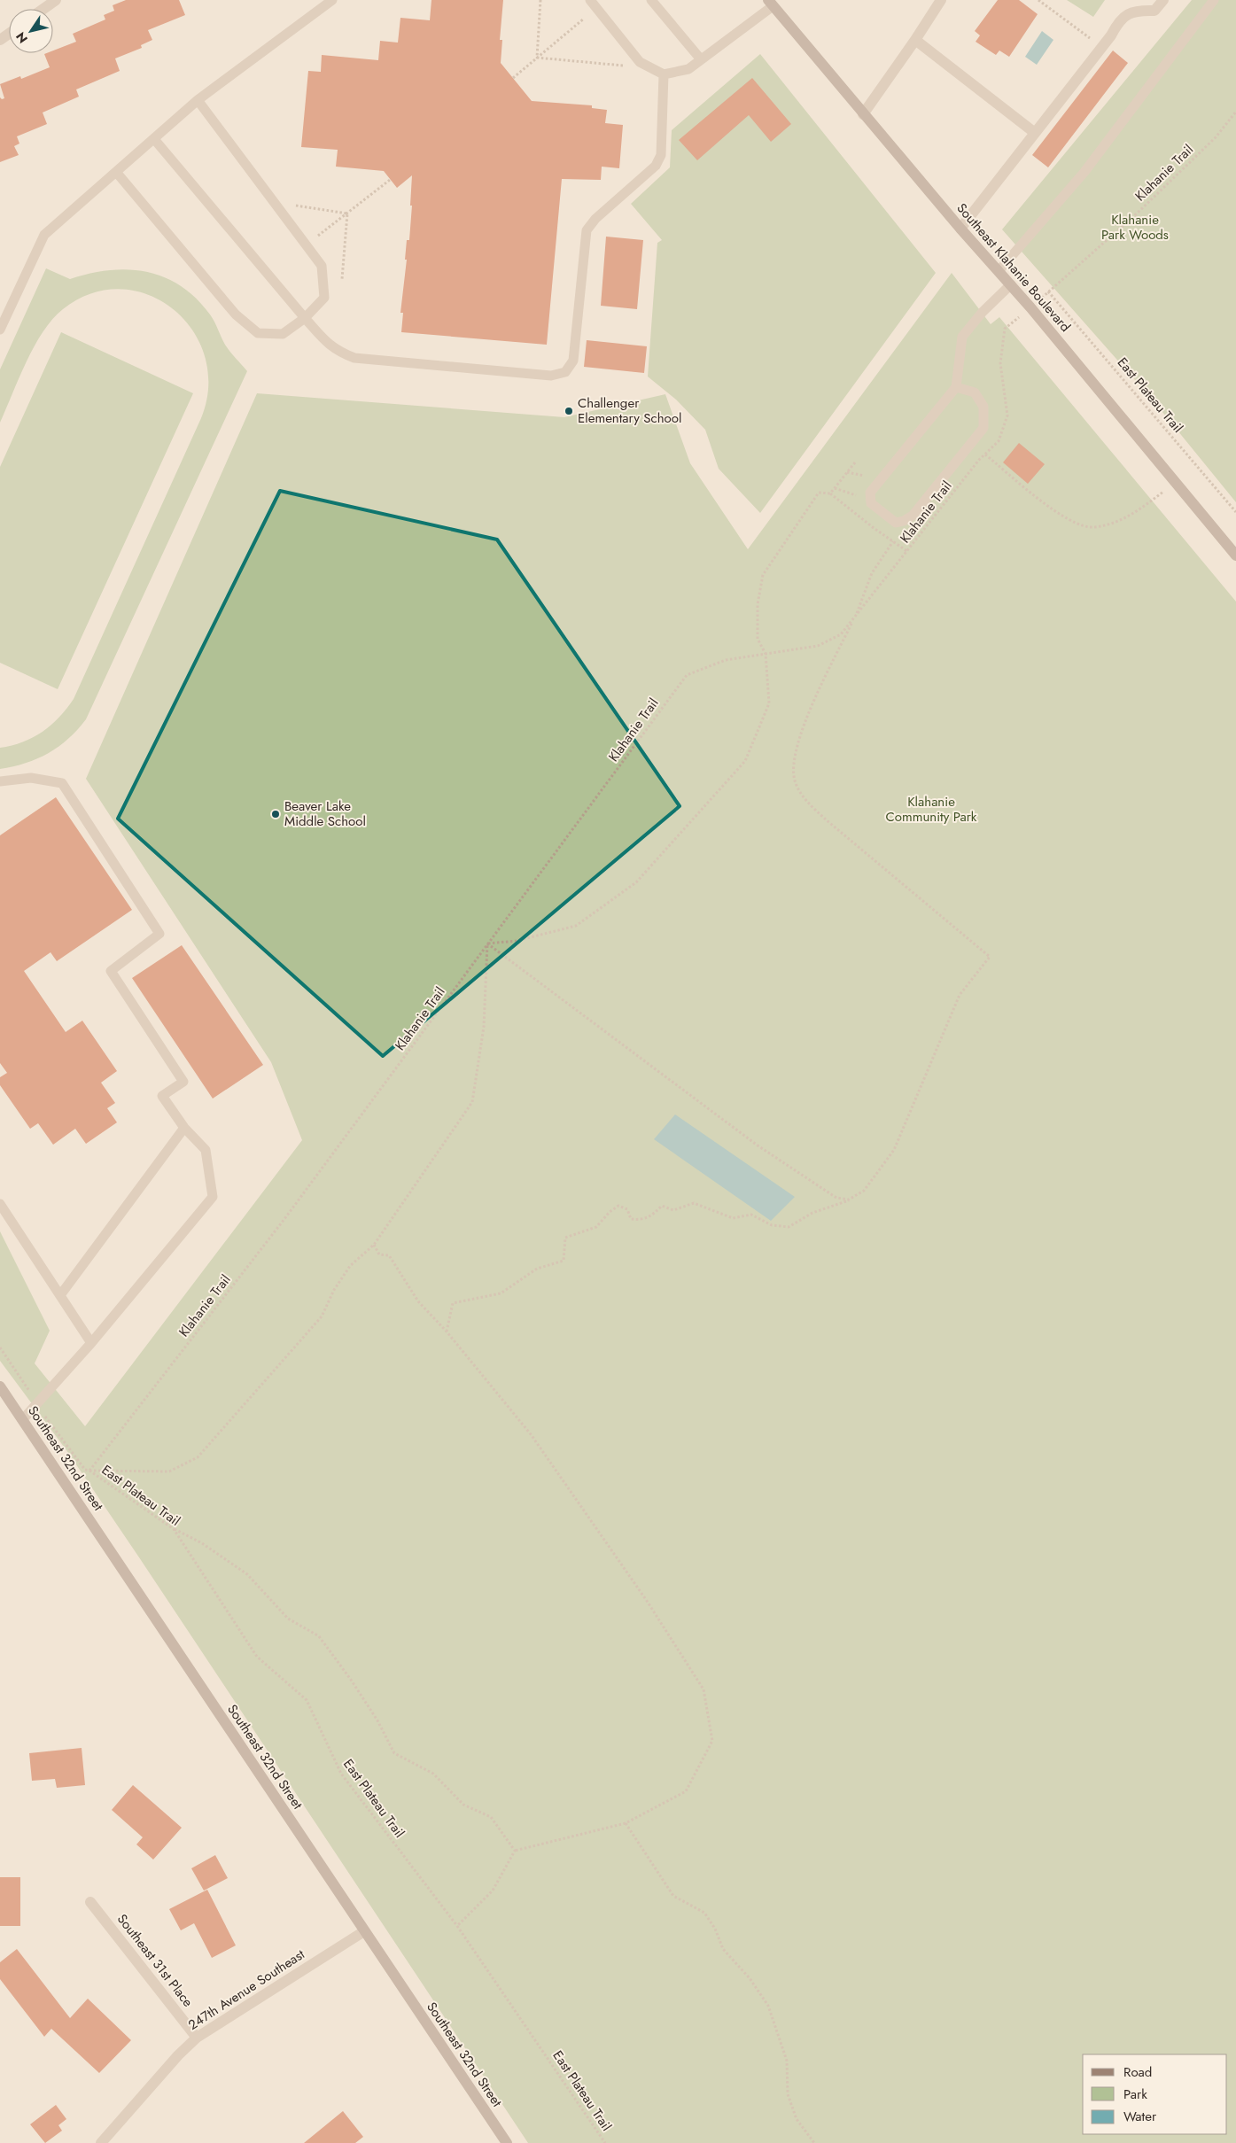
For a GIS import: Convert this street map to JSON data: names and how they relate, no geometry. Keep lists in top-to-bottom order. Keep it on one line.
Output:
{"streets":{"street":["Southeast Klahanie Boulevard","Southeast 32nd Street","Southeast 31st Place","247th Avenue Southeast"],"path":["Klahanie Trail","East Plateau Trail"]},"crossings":[["Klahanie Trail","Southeast Klahanie Boulevard"],["Klahanie Trail","East Plateau Trail"],["Southeast 32nd Street","247th Avenue Southeast"],["Southeast 31st Place","247th Avenue Southeast"]],"parks":["Klahanie Park Woods","Klahanie Community Park"],"places":["Challenger Elementary School","Beaver Lake Middle School"],"legend":["Road","Park","Water"],"north":"bottom left"}
